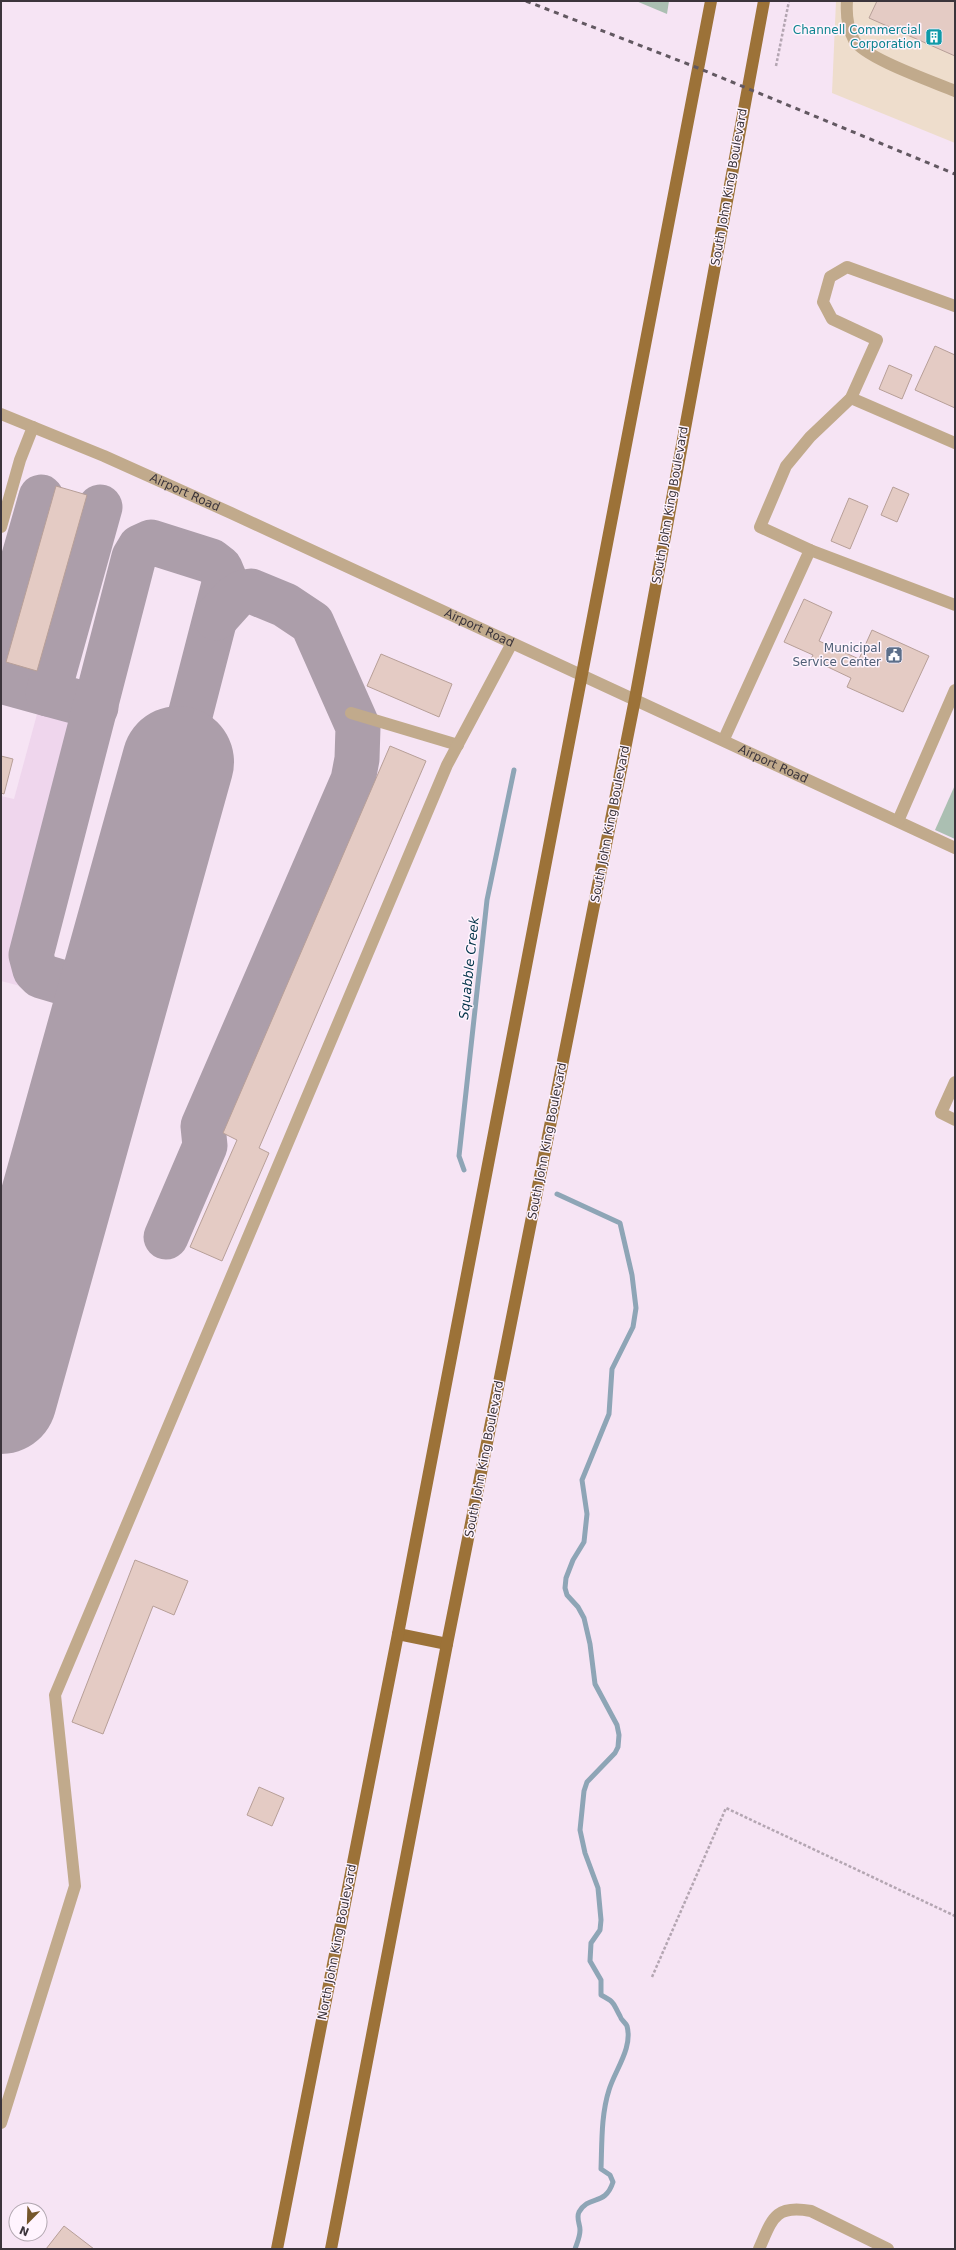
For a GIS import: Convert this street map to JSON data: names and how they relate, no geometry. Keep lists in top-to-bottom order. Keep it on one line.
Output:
{"streets":{"main road":["South John King Boulevard","North John King Boulevard"],"street":["Airport Road"]},"crossings":[["South John King Boulevard","Airport Road"]],"water":["Squabble Creek"],"places":{"building":["Channell Commercial Corporation"],"public building":["Municipal Service Center"]},"north":"bottom left"}
